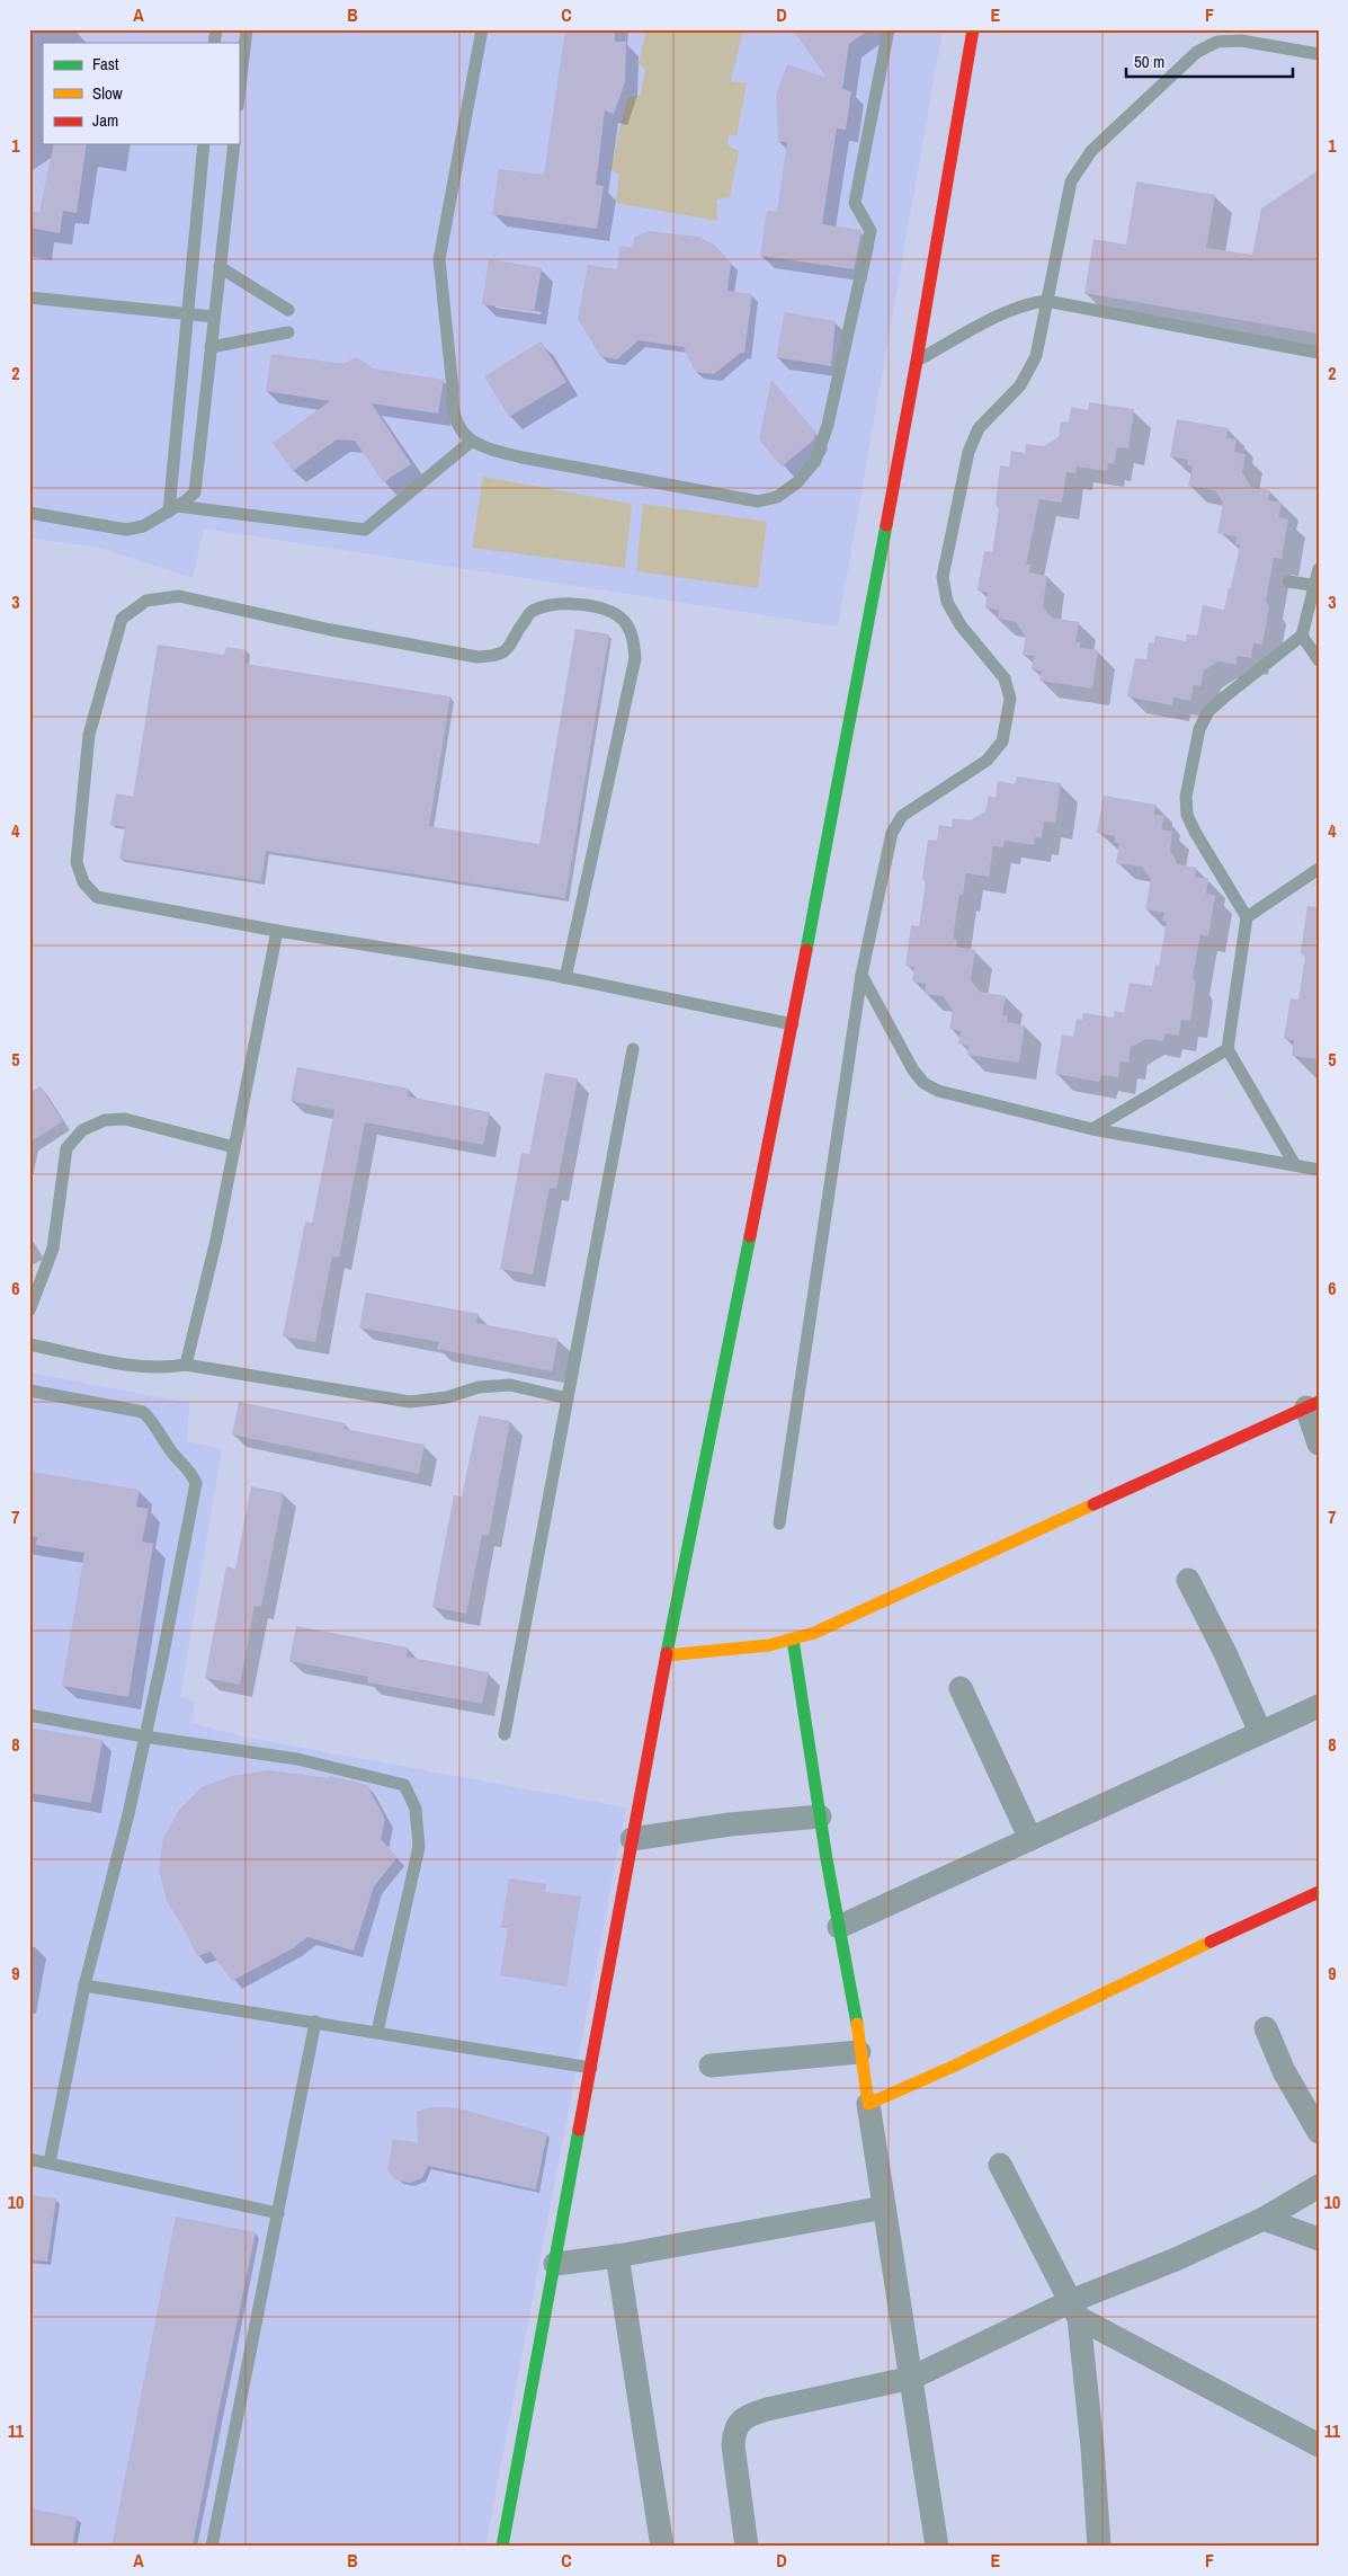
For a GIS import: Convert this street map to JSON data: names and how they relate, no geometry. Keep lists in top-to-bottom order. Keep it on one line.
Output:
{"legend":["Fast","Slow","Jam"],"scale_bar":"50 m","grid":{"columns":["A","B","C","D","E","F"],"rows":["1","2","3","4","5","6","7","8","9","10","11"]}}
